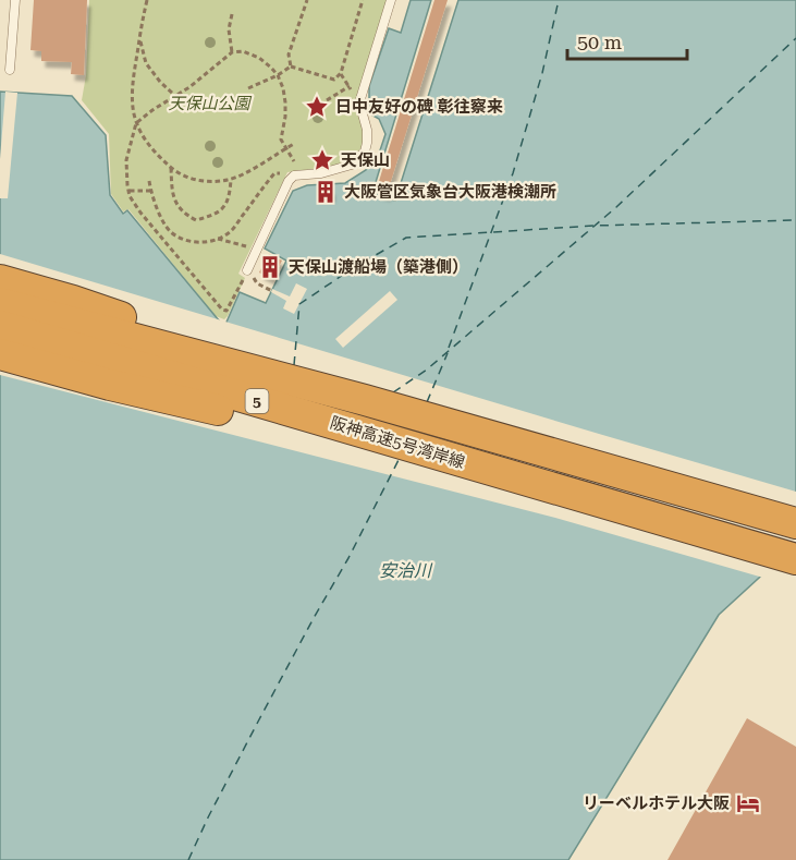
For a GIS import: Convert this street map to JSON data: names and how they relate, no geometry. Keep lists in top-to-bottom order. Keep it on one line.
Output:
{"streets":{"highway":["5","阪神高速5号湾岸線"]},"water":["安治川"],"parks":["天保山公園"],"places":{"place":["日中友好の碑 彰往察来","天保山"],"building":["大阪管区気象台大阪港検潮所","天保山渡船場（築港側）"],"hotel":["リーベルホテル大阪"]},"scale_bar":"50 m"}
